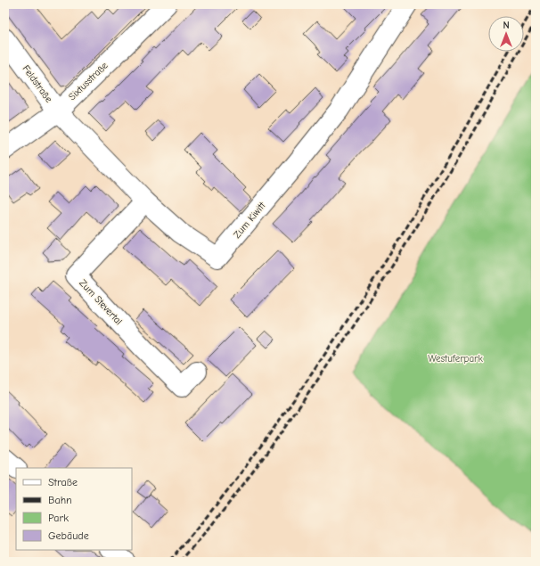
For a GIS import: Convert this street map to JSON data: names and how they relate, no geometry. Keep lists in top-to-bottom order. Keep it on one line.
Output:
{"streets":{"street":["Sixtusstraße","Feldstraße","Zum Kiwitt","Zum Stevertal"]},"crossings":[["Sixtusstraße","Feldstraße"],["Sixtusstraße","Zum Kiwitt"],["Feldstraße","Zum Kiwitt"],["Zum Kiwitt","Zum Stevertal"]],"parks":["Westuferpark"],"legend":["Straße","Bahn","Park","Gebäude"],"north":"top"}
